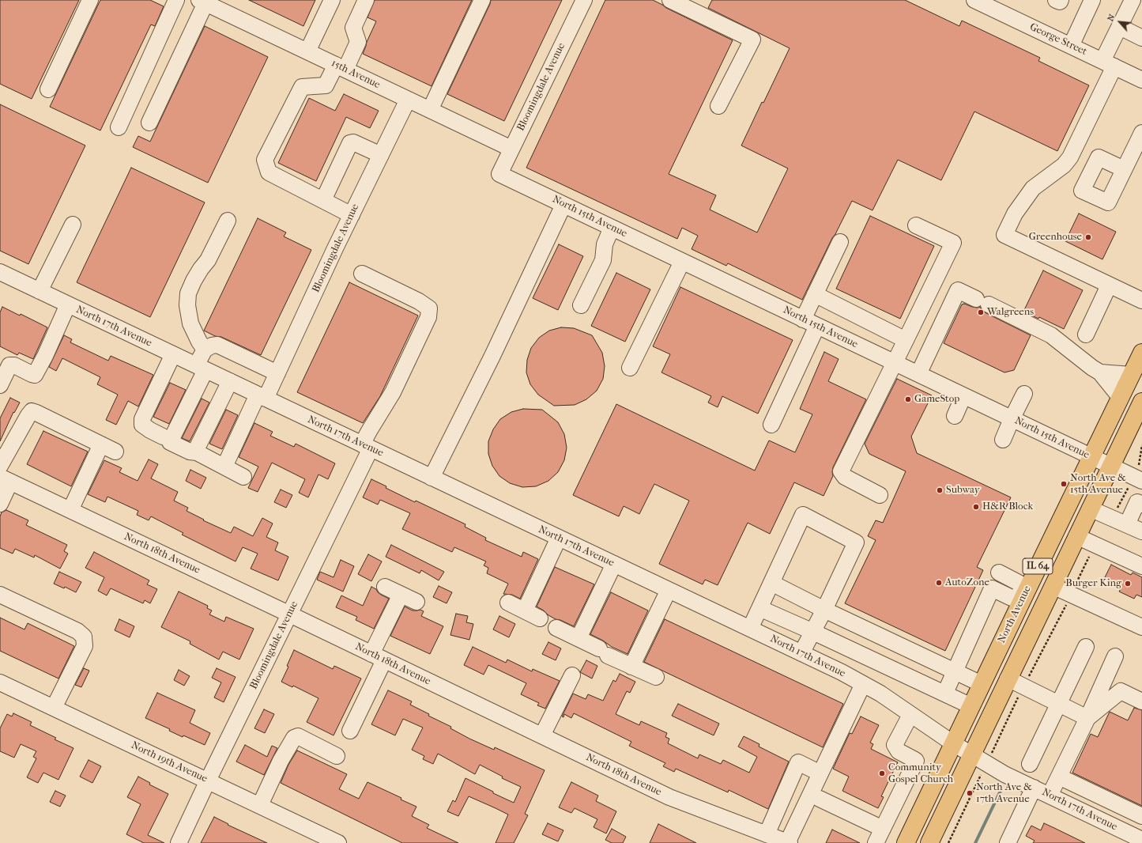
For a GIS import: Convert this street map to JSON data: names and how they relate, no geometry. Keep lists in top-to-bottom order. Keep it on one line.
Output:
{"streets":{"main road":["IL 64","North Avenue"],"street":["George Street","15th Avenue","Bloomingdale Avenue","North 15th Avenue","North 17th Avenue","North 18th Avenue","North 19th Avenue"]},"crossings":[["15th Avenue","Bloomingdale Avenue"],["Bloomingdale Avenue","North 15th Avenue"],["Bloomingdale Avenue","North 17th Avenue"],["Bloomingdale Avenue","North 18th Avenue"],["Bloomingdale Avenue","North 19th Avenue"],["North 15th Avenue","North Avenue"],["North 17th Avenue","North Avenue"]],"places":["Greenhouse","Walgreens","GameStop","North Ave & 15th Avenue","Subway","H&R Block","AutoZone","Burger King","Community Gospel Church","North Ave & 17th Avenue"],"north":"top left"}
